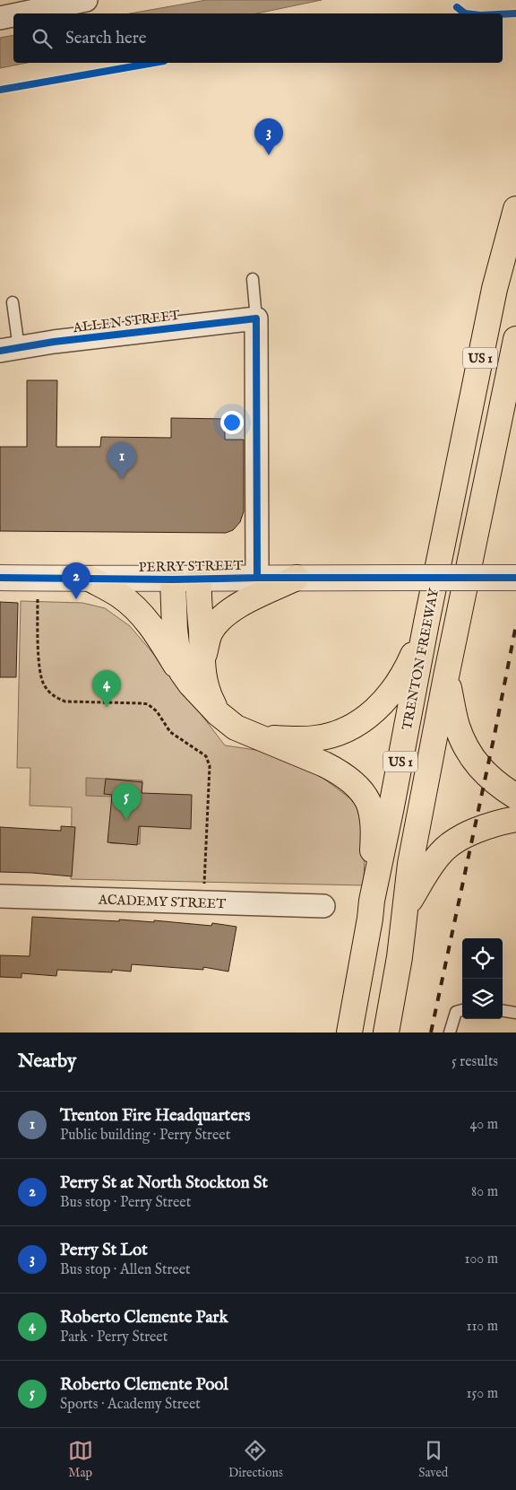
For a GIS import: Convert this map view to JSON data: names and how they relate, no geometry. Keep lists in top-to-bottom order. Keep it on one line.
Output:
{"streets":{"highway":["US 1","TRENTON FREEWAY"],"street":["ALLEN STREET","PERRY STREET","ACADEMY STREET"]},"page":{"search":"Search here","pins":["3","1","2","4","5"],"heading":["Nearby","5 results"],"list":[{"mark":"1","name":"Trenton Fire Headquarters","note":"Public building · Perry Street","value":"40 m"},{"mark":"2","name":"Perry St at North Stockton St","note":"Bus stop · Perry Street","value":"80 m"},{"mark":"3","name":"Perry St Lot","note":"Bus stop · Allen Street","value":"100 m"},{"mark":"4","name":"Roberto Clemente Park","note":"Park · Perry Street","value":"110 m"},{"mark":"5","name":"Roberto Clemente Pool","note":"Sports · Academy Street","value":"150 m"}],"nav":["Map","Directions","Saved"]}}
